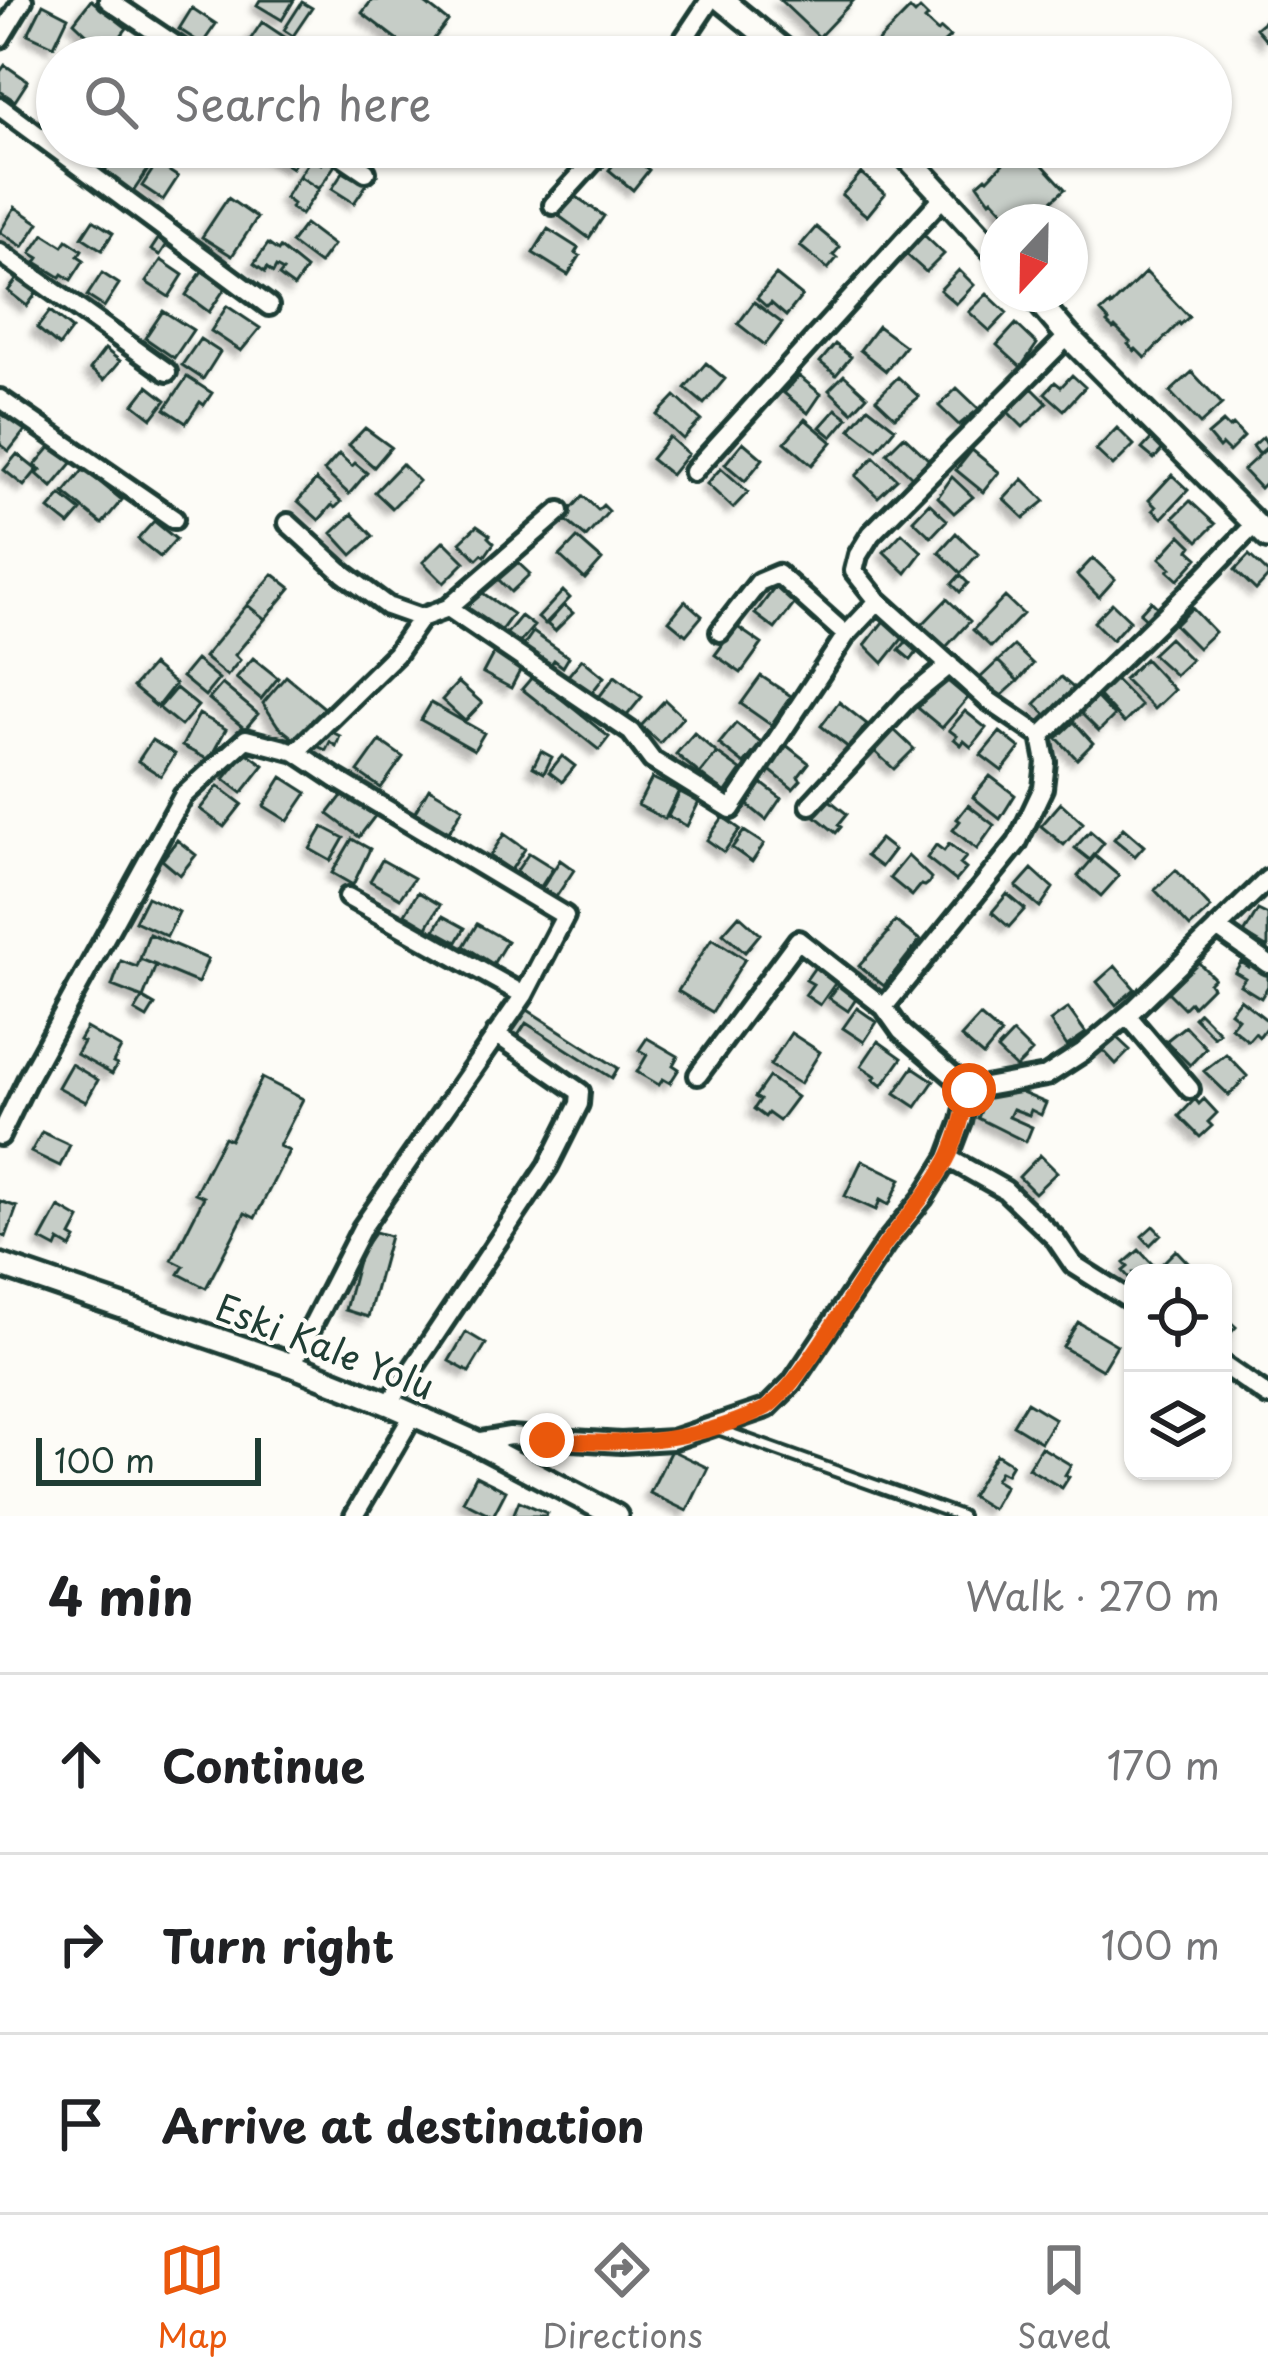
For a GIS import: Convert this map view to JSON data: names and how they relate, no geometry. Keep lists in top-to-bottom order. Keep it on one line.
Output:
{"streets":{"street":["Eski Kale Yolu"]},"scale_bar":"100 m","north":"bottom","page":{"search":"Search here","scale":"100 m","heading":["4 min","Walk · 270 m"],"list":[["Continue","170 m"],["Turn right","100 m"],"Arrive at destination"],"nav":["Map","Directions","Saved"]}}
